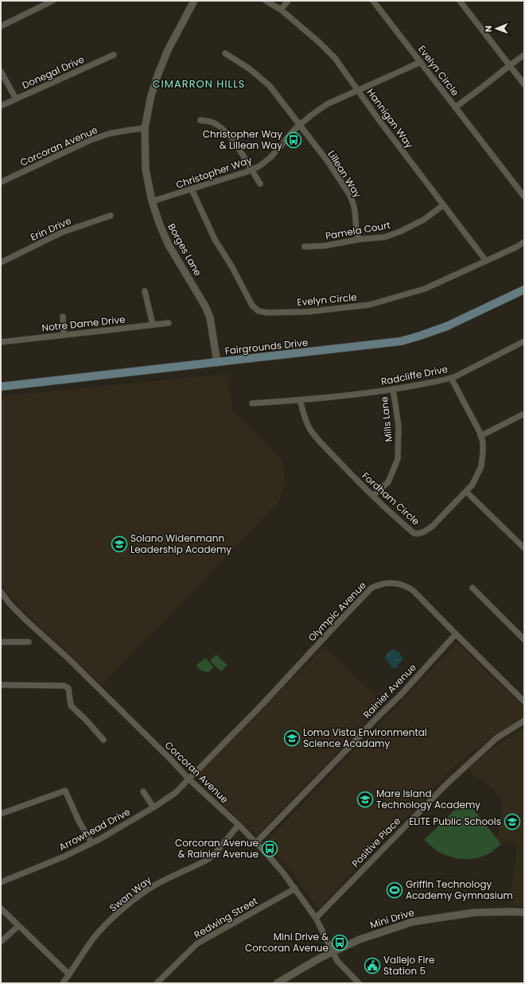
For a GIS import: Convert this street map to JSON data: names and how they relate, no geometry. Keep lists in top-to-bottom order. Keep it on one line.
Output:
{"streets":{"main road":["Fairgrounds Drive"],"street":["Evelyn Circle","Donegal Drive","Hannigan Way","Corcoran Avenue","Christopher Way","Lillean Way","Erin Drive","Pamela Court","Borges Lane","Notre Dame Drive","Radcliffe Drive","Mills Lane","Fordham Circle","Olympic Avenue","Rainier Avenue","Arrowhead Drive","Positive Place","Swan Way","Redwing Street","Mini Drive"]},"crossings":[["Evelyn Circle","Hannigan Way"],["Evelyn Circle","Christopher Way"],["Hannigan Way","Christopher Way"],["Hannigan Way","Pamela Court"],["Corcoran Avenue","Borges Lane"],["Corcoran Avenue","Olympic Avenue"],["Corcoran Avenue","Rainier Avenue"],["Corcoran Avenue","Arrowhead Drive"],["Corcoran Avenue","Positive Place"],["Corcoran Avenue","Swan Way"],["Corcoran Avenue","Redwing Street"],["Corcoran Avenue","Mini Drive"],["Christopher Way","Lillean Way"],["Christopher Way","Borges Lane"],["Lillean Way","Pamela Court"],["Borges Lane","Fairgrounds Drive"],["Radcliffe Drive","Mills Lane"],["Radcliffe Drive","Fordham Circle"],["Mills Lane","Fordham Circle"],["Olympic Avenue","Rainier Avenue"],["Olympic Avenue","Arrowhead Drive"]],"districts":["CIMARRON HILLS"],"places":{"bus stop":["Christopher Way & Lillean Way","Corcoran Avenue & Rainier Avenue","Mini Drive & Corcoran Avenue"],"school or university":["Solano Widenmann Leadership Academy","Loma Vista Environmental Science Acadamy","Mare Island Technology Academy","ELITE Public Schools"],"sports":["Griffin Technology Academy Gymnasium"],"public building":["Vallejo Fire Station 5"]},"north":"left"}
